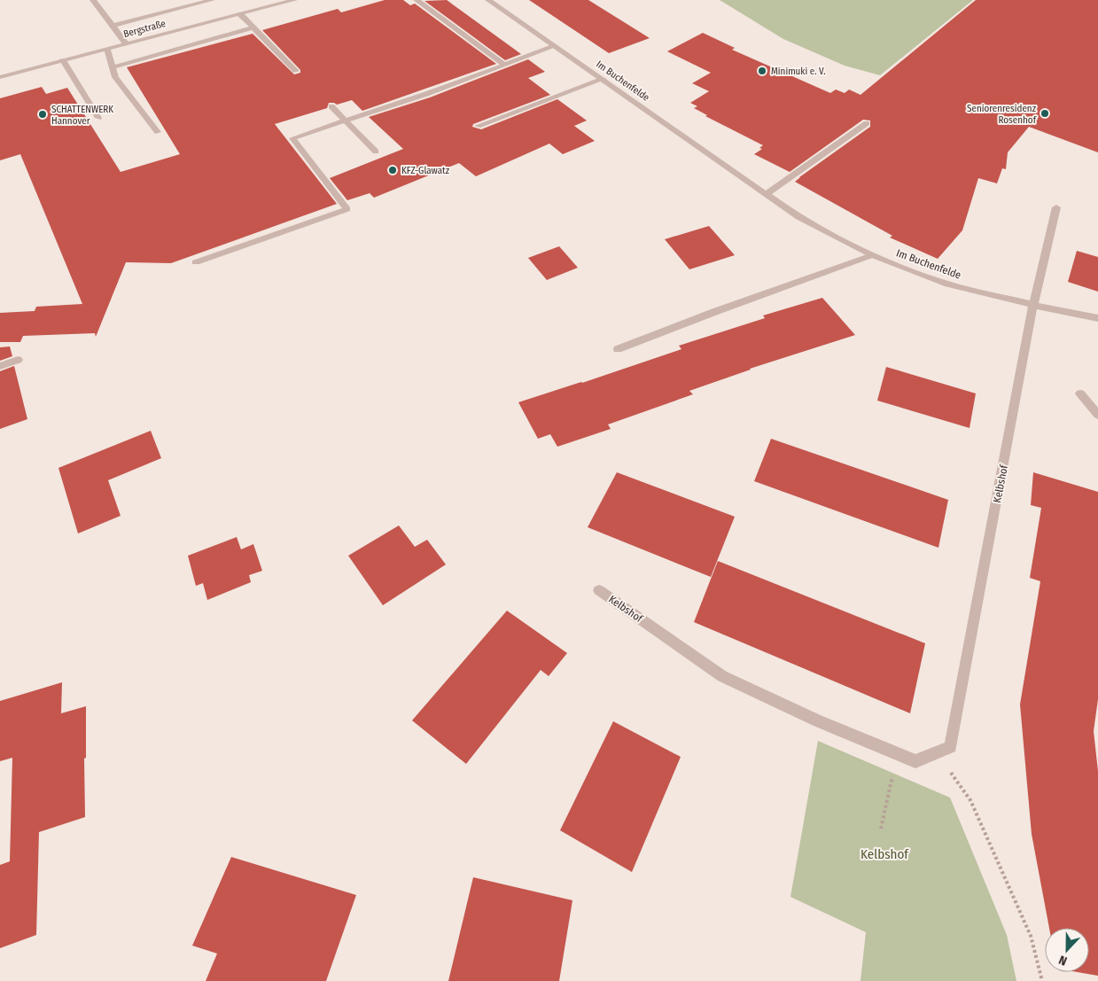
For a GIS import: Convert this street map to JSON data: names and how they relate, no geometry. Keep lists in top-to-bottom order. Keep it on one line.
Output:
{"streets":{"street":["Bergstraße","Im Buchenfelde","Kelbshof"]},"crossings":[["Im Buchenfelde","Kelbshof"]],"parks":["Kelbshof"],"places":["Minimuki e. V.","Seniorenresidenz Rosenhof","SCHATTENWERK Hannover","KFZ-Glawatz"],"north":"bottom"}
